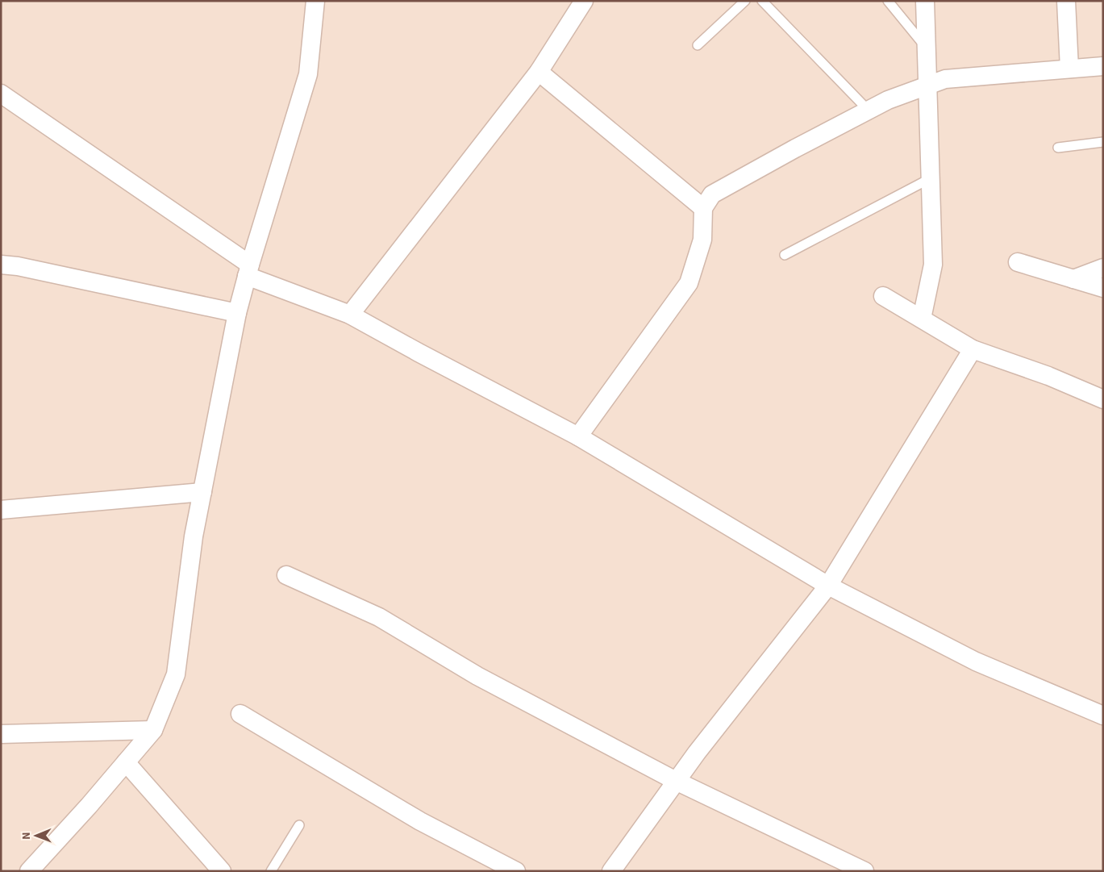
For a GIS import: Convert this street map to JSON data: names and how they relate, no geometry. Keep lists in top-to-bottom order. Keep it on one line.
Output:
{"north":"left"}
